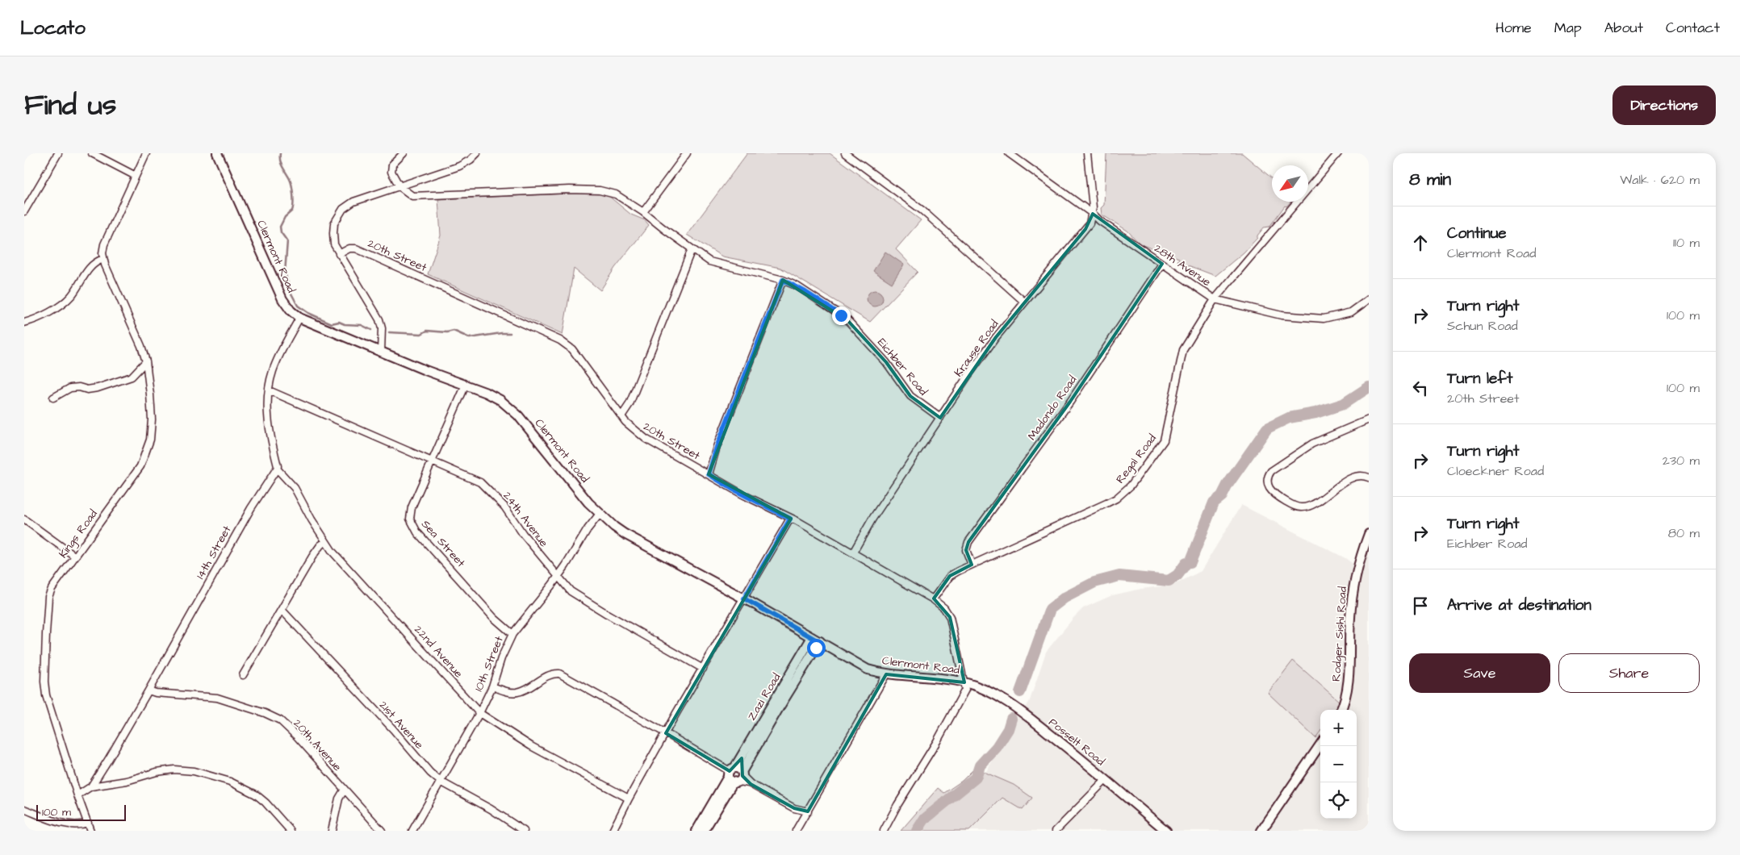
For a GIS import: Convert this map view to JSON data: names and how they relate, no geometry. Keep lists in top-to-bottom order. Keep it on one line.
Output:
{"streets":{"street":["20th Street","Clermont Road","28th Avenue","Krause Road","Eichber Road","Madondo Road","Regal Road","24th Avenue","Kings Road","Sea Street","14th Street","Rodger Sishi Road","22nd Avenue","10th Street","Zazi Road","21st Avenue","Posselt Road","20th Avenue"]},"crossings":[["20th Street","Clermont Road"],["20th Street","Krause Road"],["20th Street","Regal Road"],["20th Street","Posselt Road"],["Clermont Road","Sea Street"],["Clermont Road","10th Street"],["Clermont Road","Zazi Road"],["Clermont Road","Posselt Road"],["28th Avenue","Krause Road"],["28th Avenue","Madondo Road"],["28th Avenue","Regal Road"],["Krause Road","Eichber Road"],["Madondo Road","Regal Road"],["24th Avenue","Sea Street"],["24th Avenue","10th Street"],["Sea Street","10th Street"],["14th Street","22nd Avenue"],["14th Street","20th Avenue"],["22nd Avenue","10th Street"],["10th Street","21st Avenue"]],"scale_bar":"100 m","north":"bottom left","page":{"header":"Locato","nav":["Home","Map","About","Contact"],"title":"Find us","buttons":["Directions",["Save","Share"]],"heading":["8 min","Walk · 620 m"],"list":[["Continue","Clermont Road","110 m"],["Turn right","Schun Road","100 m"],["Turn left","20th Street","100 m"],["Turn right","Cloeckner Road","230 m"],["Turn right","Eichber Road","80 m"],"Arrive at destination"],"map_buttons":["+","−"],"scale":"100 m"}}
